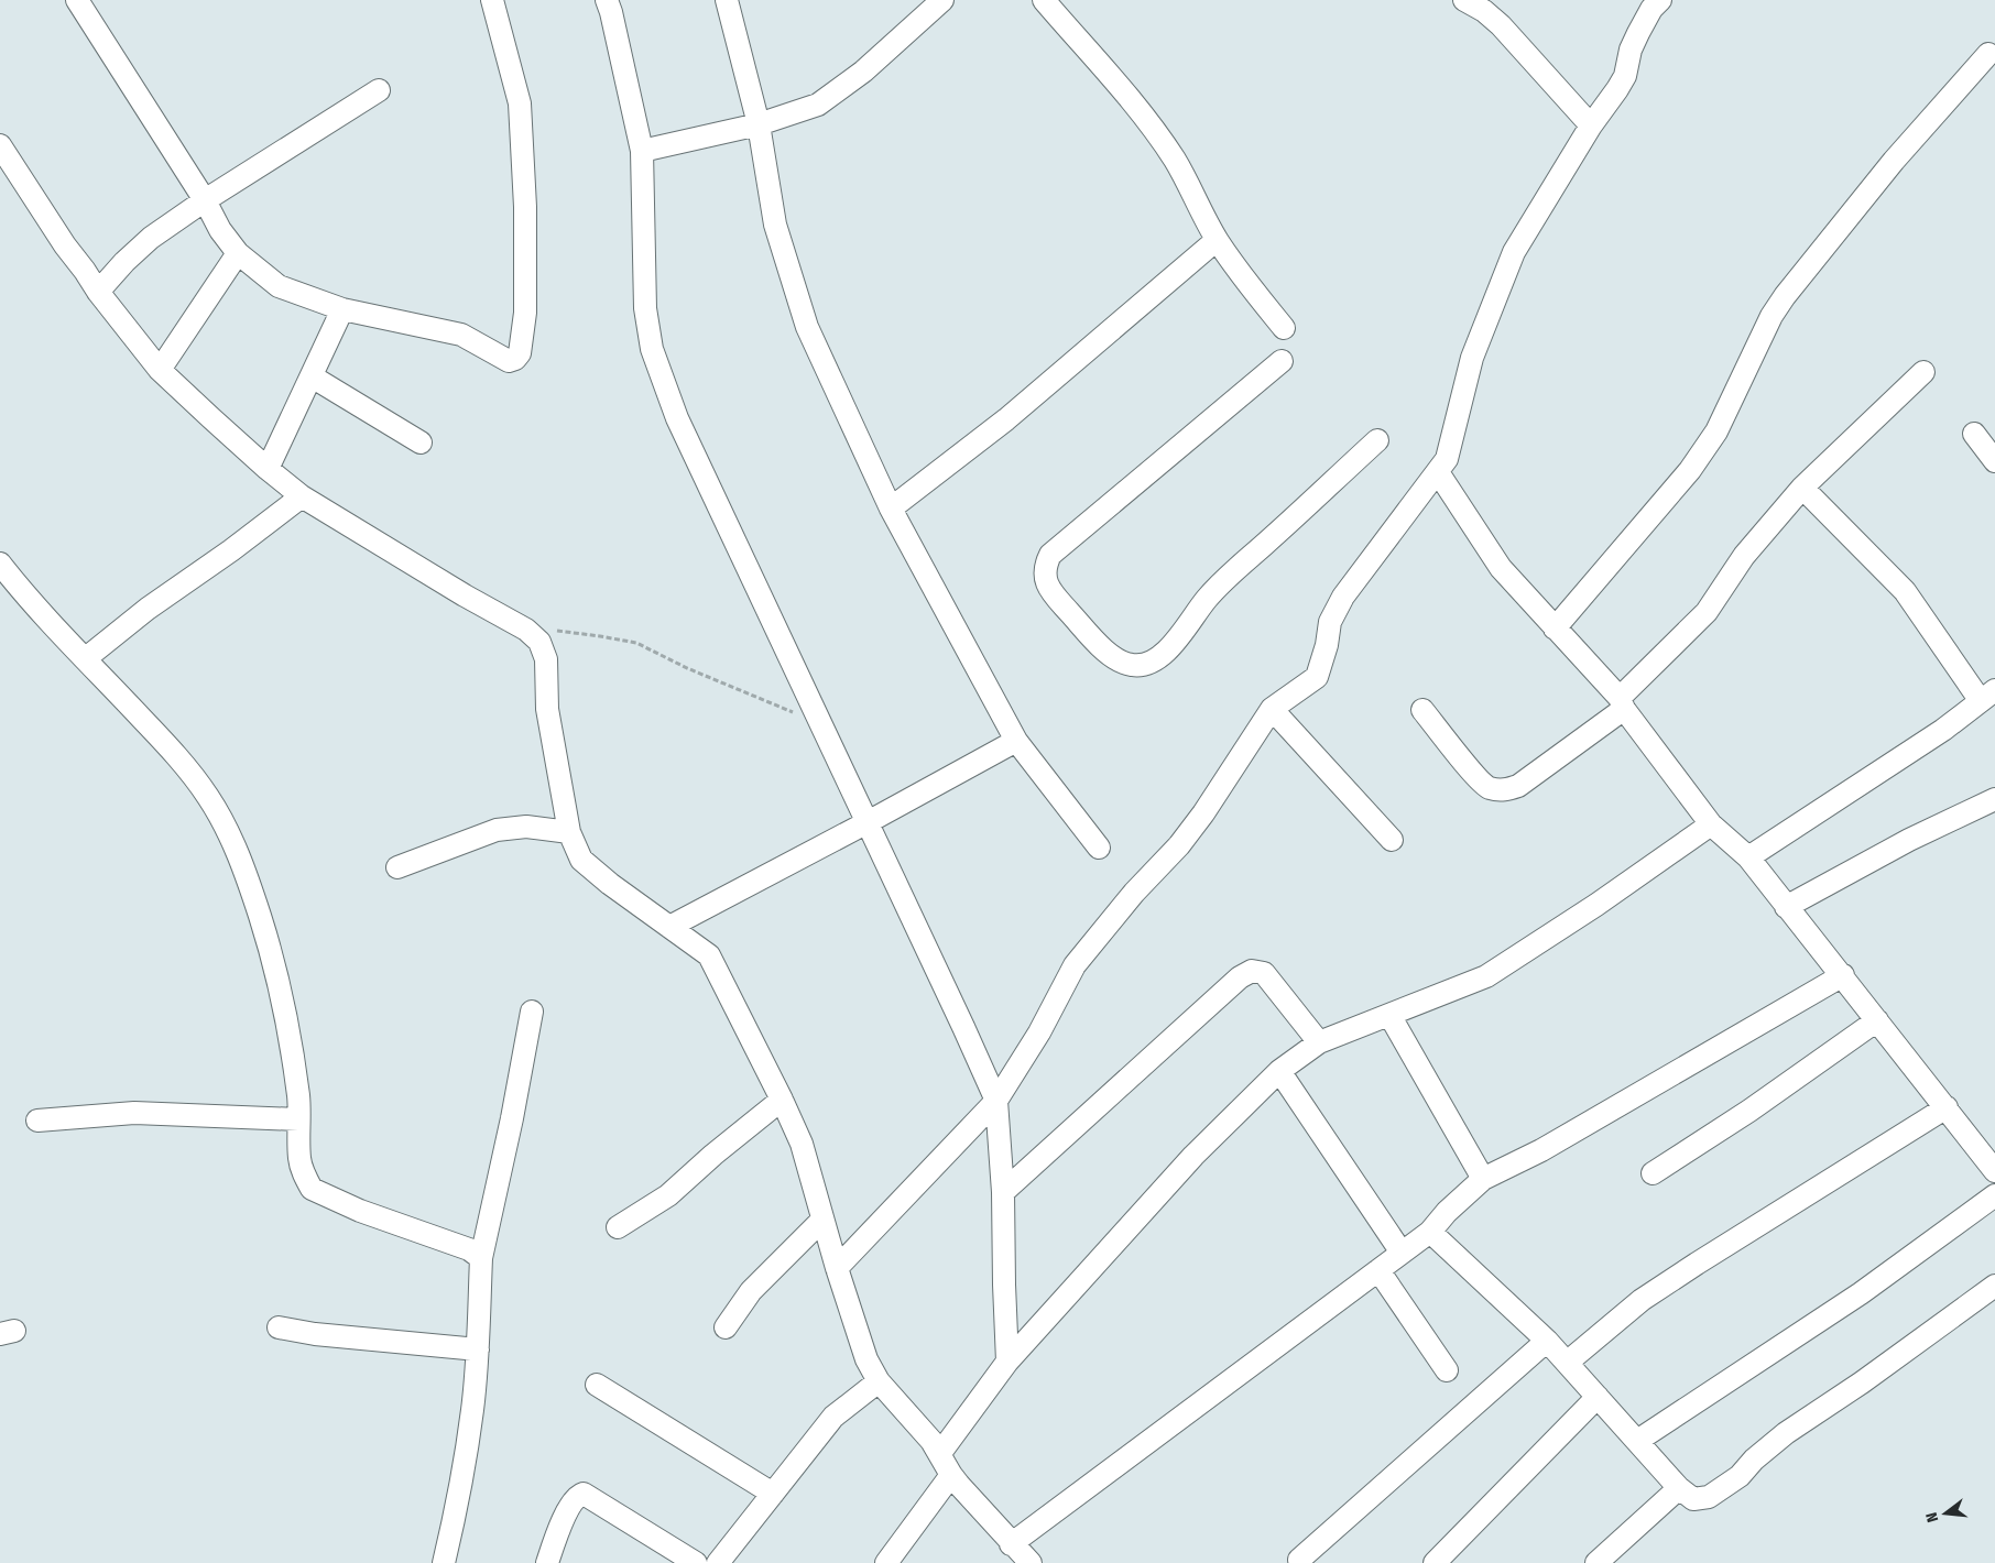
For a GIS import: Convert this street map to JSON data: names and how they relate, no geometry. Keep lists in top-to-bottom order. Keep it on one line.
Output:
{"north":"left"}
